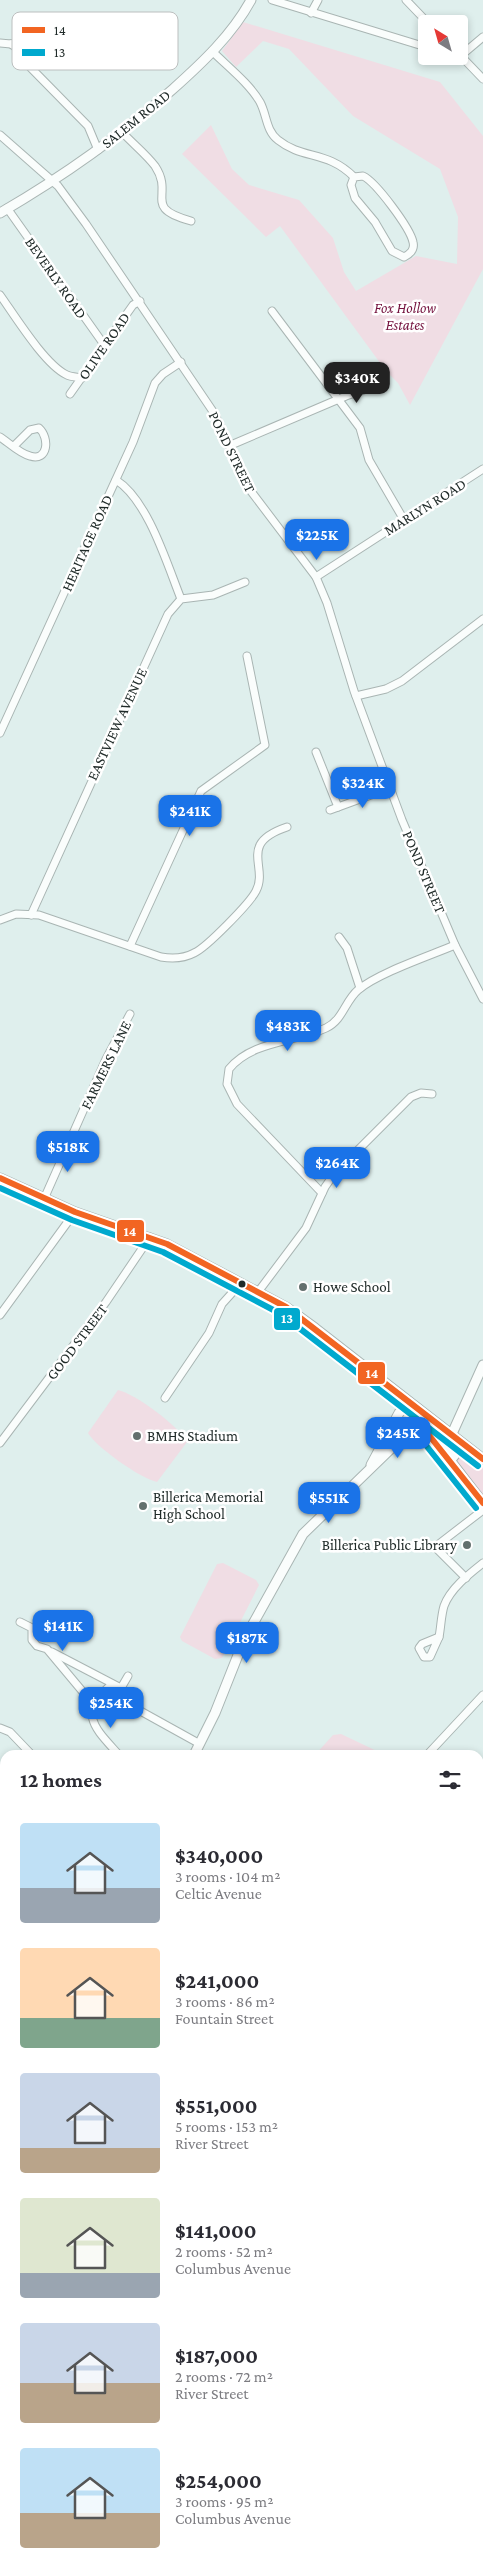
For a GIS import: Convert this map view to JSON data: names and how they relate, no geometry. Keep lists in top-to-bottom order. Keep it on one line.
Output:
{"streets":{"main road":["SALEM ROAD"],"street":["BEVERLY ROAD","OLIVE ROAD","POND STREET","MARLYN ROAD","HERITAGE ROAD","EASTVIEW AVENUE","FARMERS LANE","GOOD STREET"]},"crossings":[["SALEM ROAD","BEVERLY ROAD"],["SALEM ROAD","POND STREET"],["BEVERLY ROAD","OLIVE ROAD"],["OLIVE ROAD","POND STREET"],["POND STREET","MARLYN ROAD"],["POND STREET","HERITAGE ROAD"]],"parks":["Fox Hollow Estates"],"places":["Howe School","BMHS Stadium","Billerica Memorial High School","Billerica Public Library"],"lines":["transit line 14","transit line 13"],"legend":["14","13"],"north":"top left","page":{"price":["$340K","$225K","$324K","$241K","$483K","$518K","$264K","$245K","$551K","$141K","$187K","$254K"],"heading":"12 homes","list":[{"name":"$340,000","note":"3 rooms · 104 m² · Celtic Avenue"},{"name":"$241,000","note":"3 rooms · 86 m² · Fountain Street"},{"name":"$551,000","note":"5 rooms · 153 m² · River Street"},{"name":"$141,000","note":"2 rooms · 52 m² · Columbus Avenue"},{"name":"$187,000","note":"2 rooms · 72 m² · River Street"},{"name":"$254,000","note":"3 rooms · 95 m² · Columbus Avenue"}]}}
